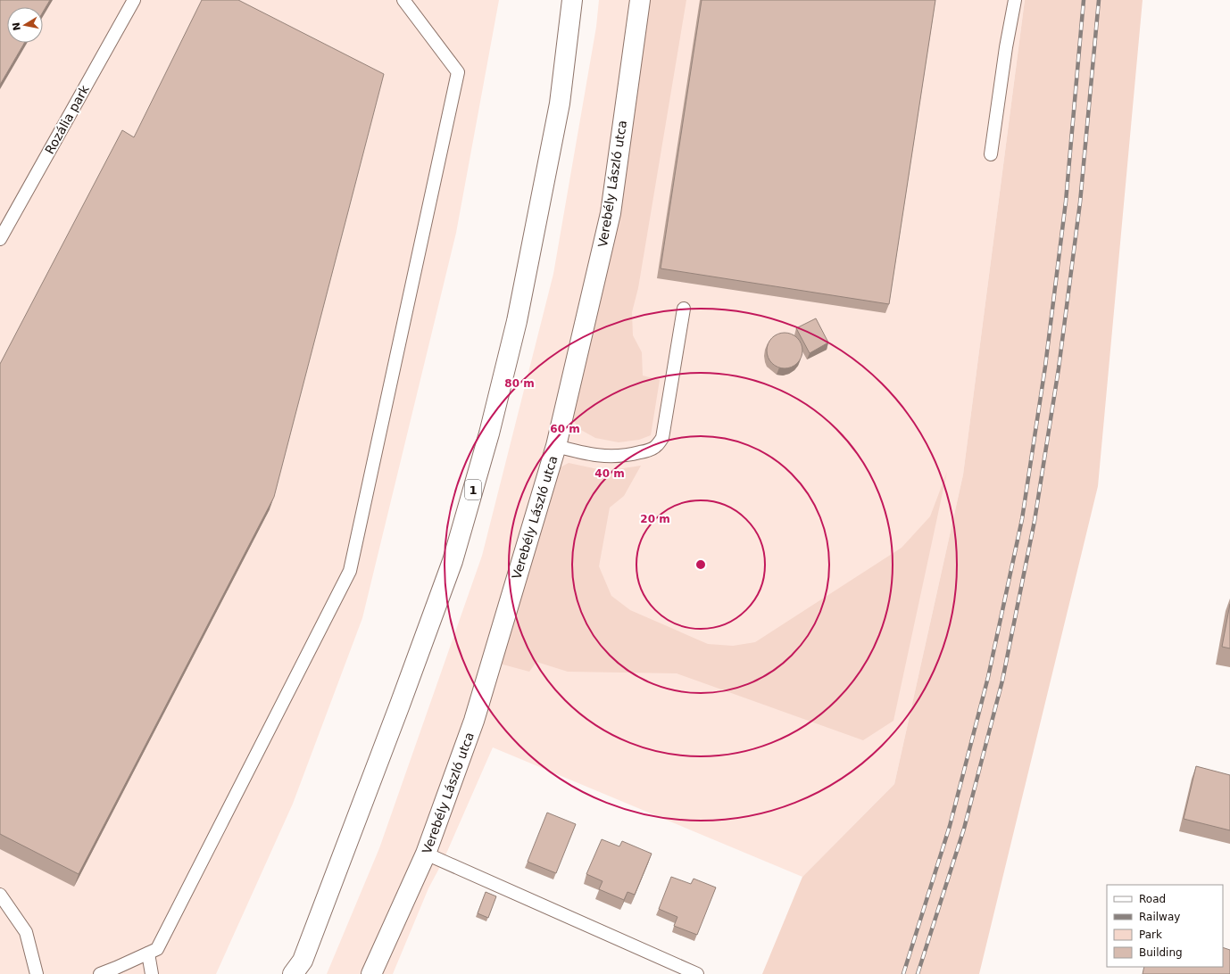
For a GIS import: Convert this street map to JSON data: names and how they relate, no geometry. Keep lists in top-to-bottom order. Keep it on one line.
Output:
{"streets":{"street":["Verebély László utca","1"],"lane":["Rozália park"]},"legend":["Road","Railway","Park","Building"],"north":"left","rings":["80 m","60 m","40 m","20 m"]}
